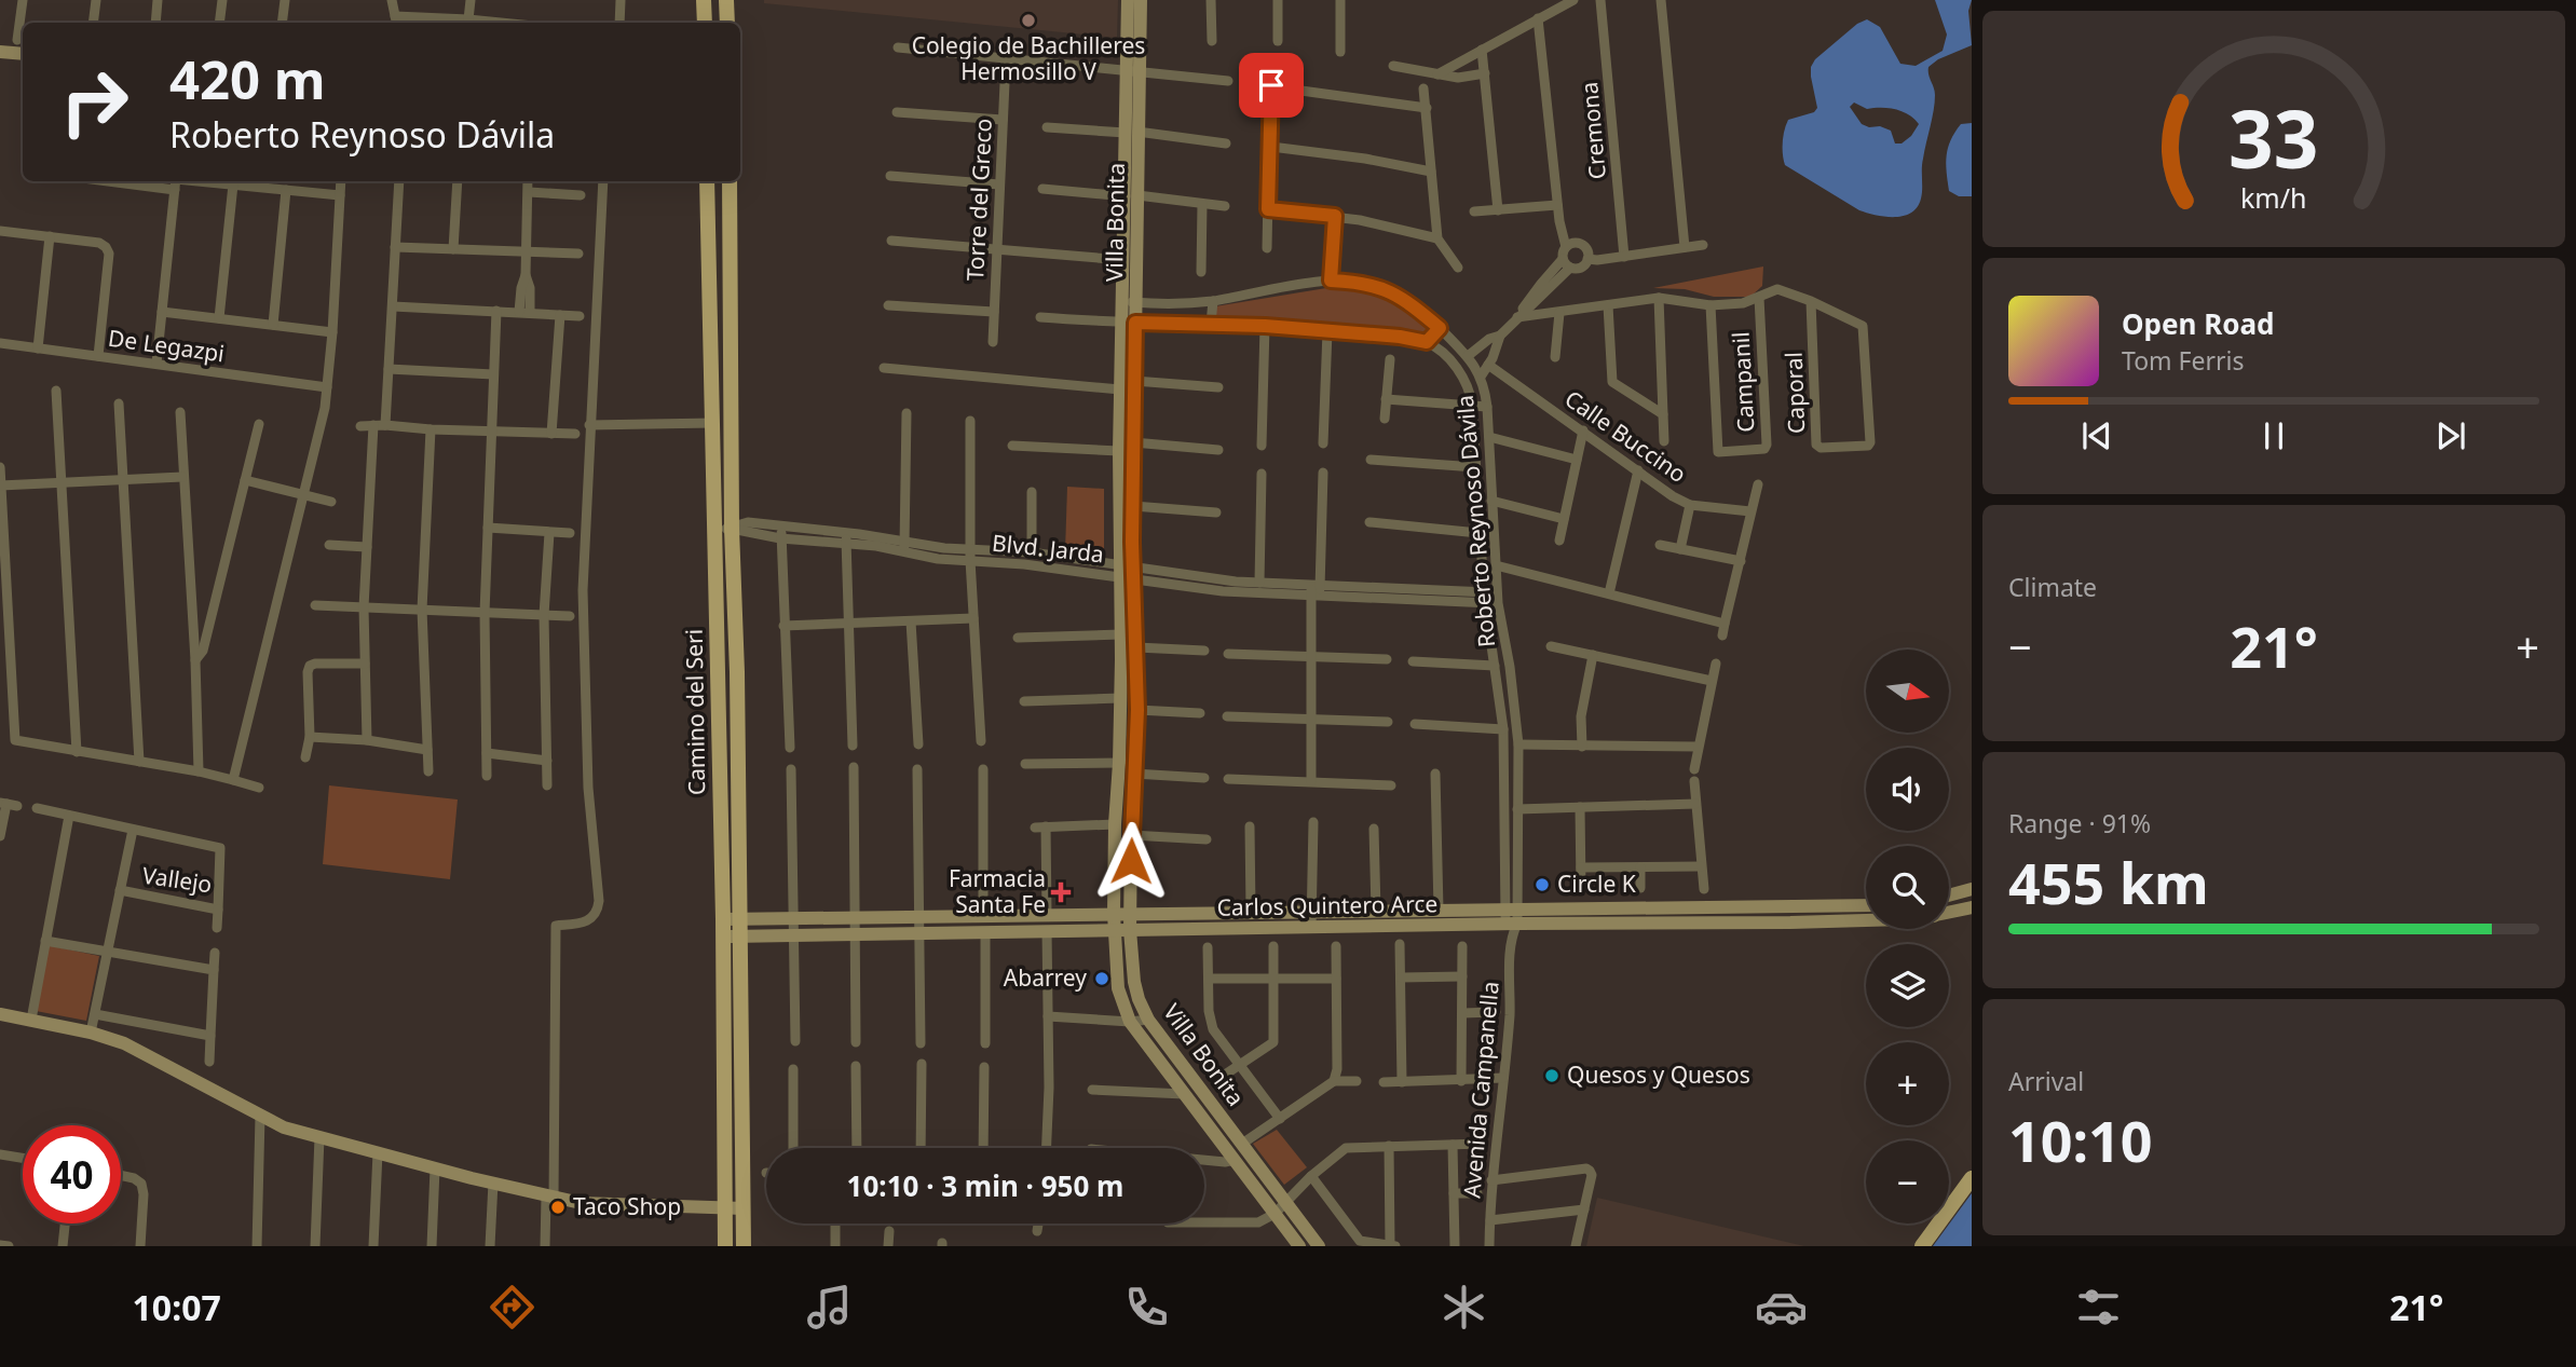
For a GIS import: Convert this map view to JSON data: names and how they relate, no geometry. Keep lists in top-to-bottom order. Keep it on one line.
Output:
{"streets":{"main road":["Camino del Seri"],"street":["Cremona","Torre del Greco","Villa Bonita","De Legazpi","Campanil","Caporal","Calle Buccino","Roberto Reynoso Dávila","Blvd. Jarda","Vallejo","Carlos Quintero Arce","Avenida Campanella"]},"crossings":[["Villa Bonita","Roberto Reynoso Dávila"],["Villa Bonita","Blvd. Jarda"],["Villa Bonita","Carlos Quintero Arce"],["Roberto Reynoso Dávila","Blvd. Jarda"],["Roberto Reynoso Dávila","Carlos Quintero Arce"],["Roberto Reynoso Dávila","Avenida Campanella"],["Blvd. Jarda","Camino del Seri"],["Camino del Seri","Carlos Quintero Arce"],["Carlos Quintero Arce","Avenida Campanella"]],"places":{"other":["Colegio de Bachilleres Hermosillo V","Circle K","Abarrey","Quesos y Quesos","Taco Shop"],"health":["Farmacia Santa Fe"]},"north":"right","page":{"turn":["420 m","Roberto Reynoso Dávila"],"song":["Open Road","Tom Ferris"],"tile":["Climate",["Range · 91%","455 km"],["Arrival","10:10"]],"heat":["−","21°","+"],"map_buttons":["+","−"],"limit":"40","trip":"10:10 · 3 min · 950 m","tabs":["10:07","21°"],"gauge":["33","km/h"]}}
